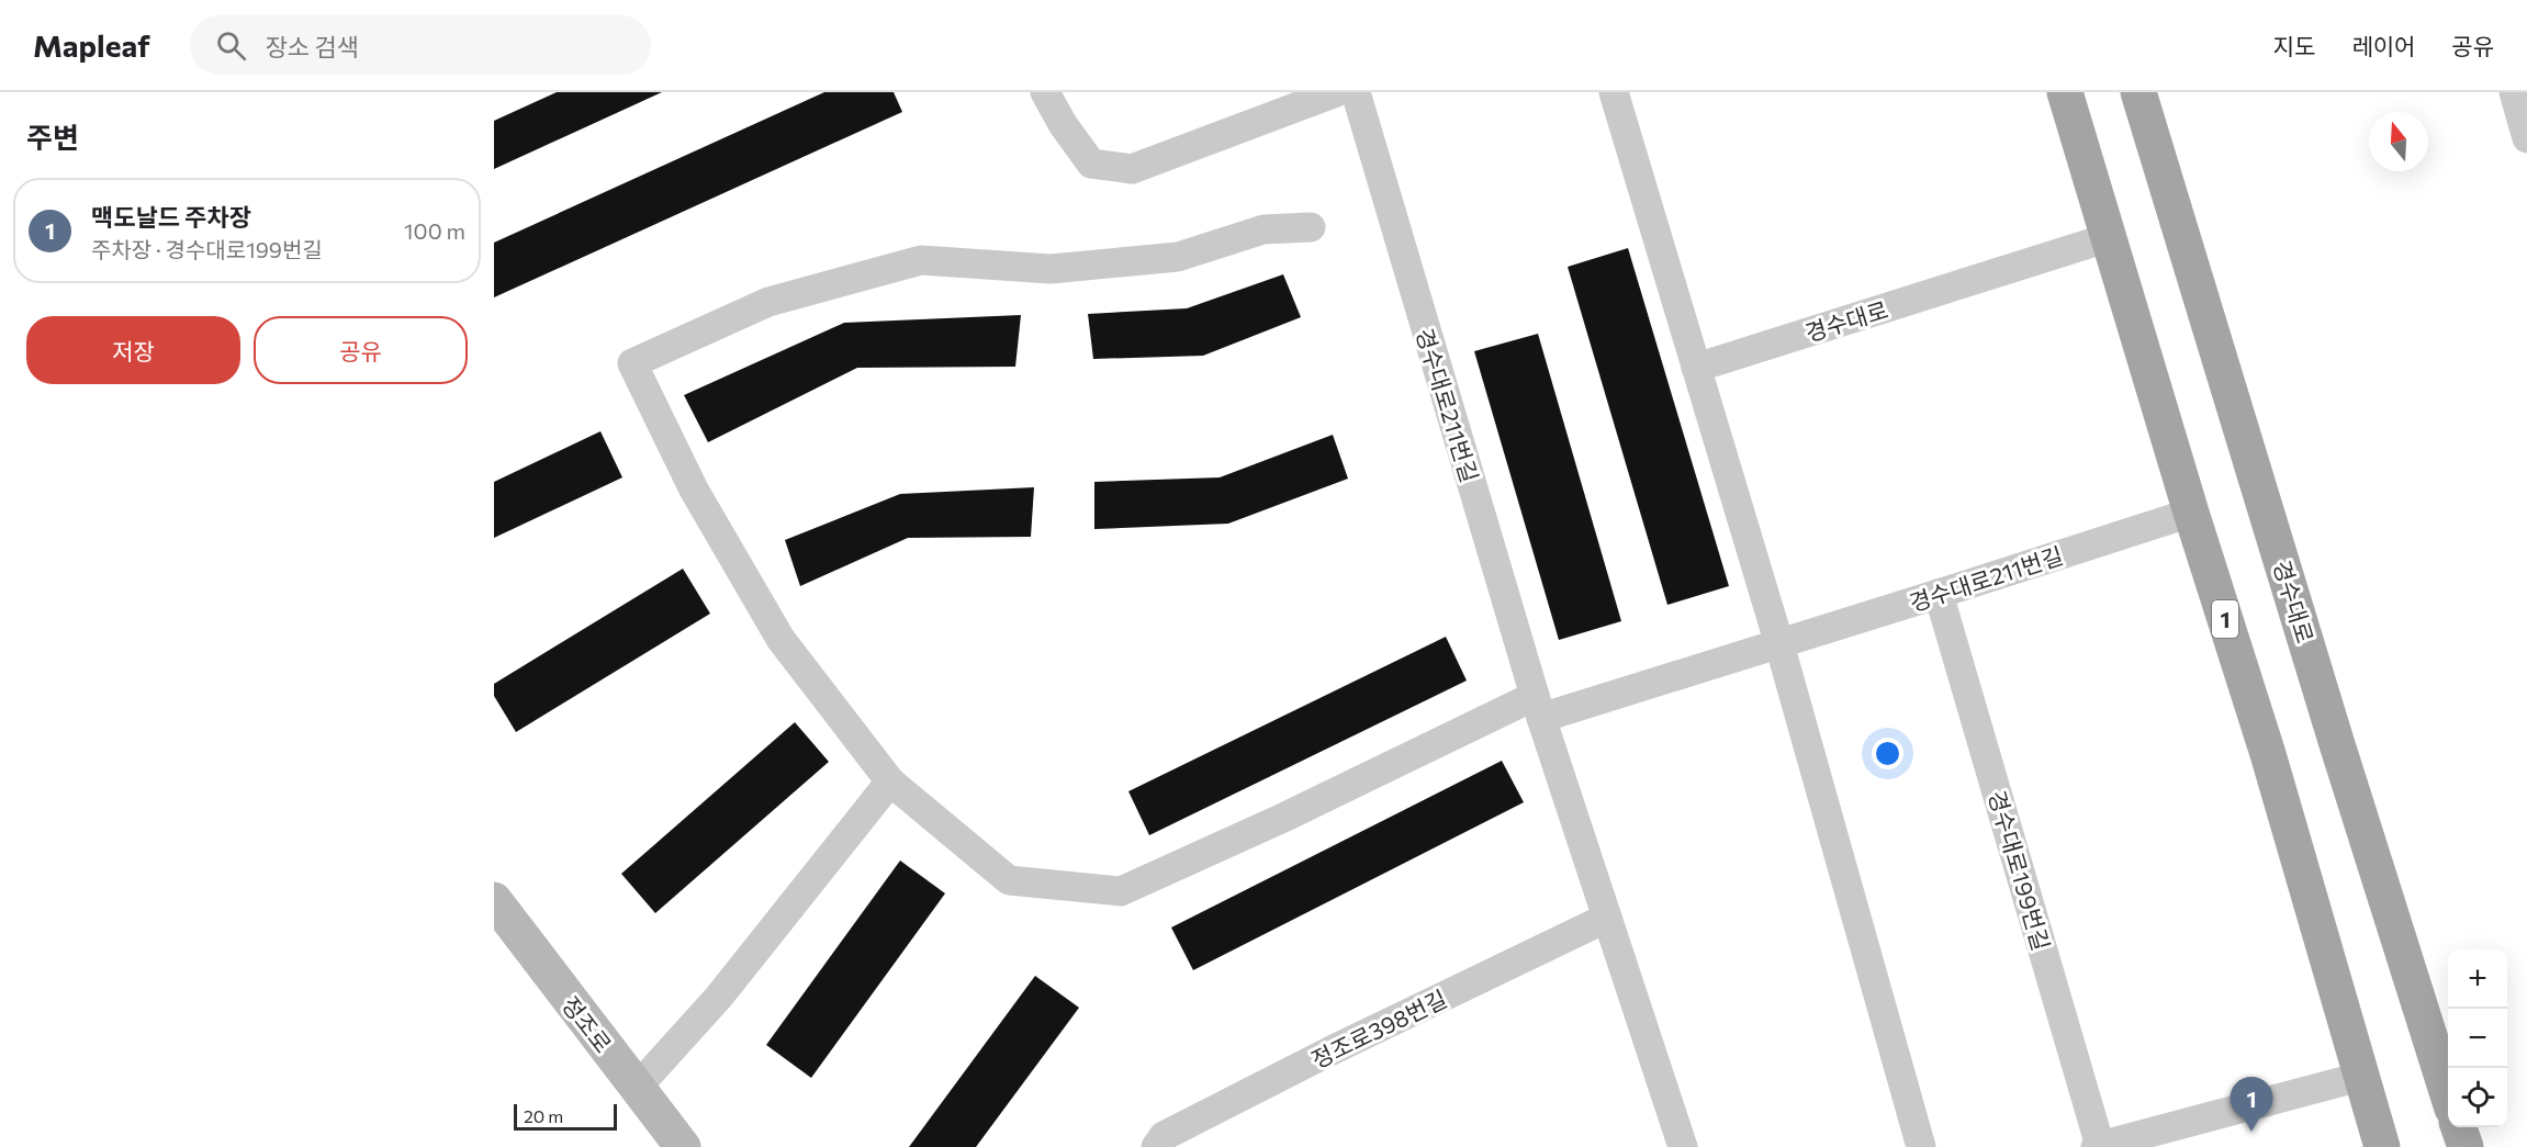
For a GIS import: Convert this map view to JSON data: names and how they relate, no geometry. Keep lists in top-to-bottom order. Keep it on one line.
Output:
{"streets":{"main road":["경수대로","1"],"street":["경수대로211번길","경수대로199번길","정조로","정조로398번길"]},"crossings":[["경수대로","1"],["경수대로211번길","1"],["경수대로211번길","경수대로199번길"],["경수대로211번길","정조로398번길"],["1","경수대로199번길"]],"scale_bar":"20 m","north":"top","page":{"header":"Mapleaf","search":"장소 검색","nav":["지도","레이어","공유"],"heading":"주변","list":[{"mark":"1","name":"맥도날드 주차장","note":"주차장 · 경수대로199번길","value":"100 m"}],"buttons":["저장","공유"],"map_buttons":["+","−"],"pins":"1","scale":"20 m"}}
